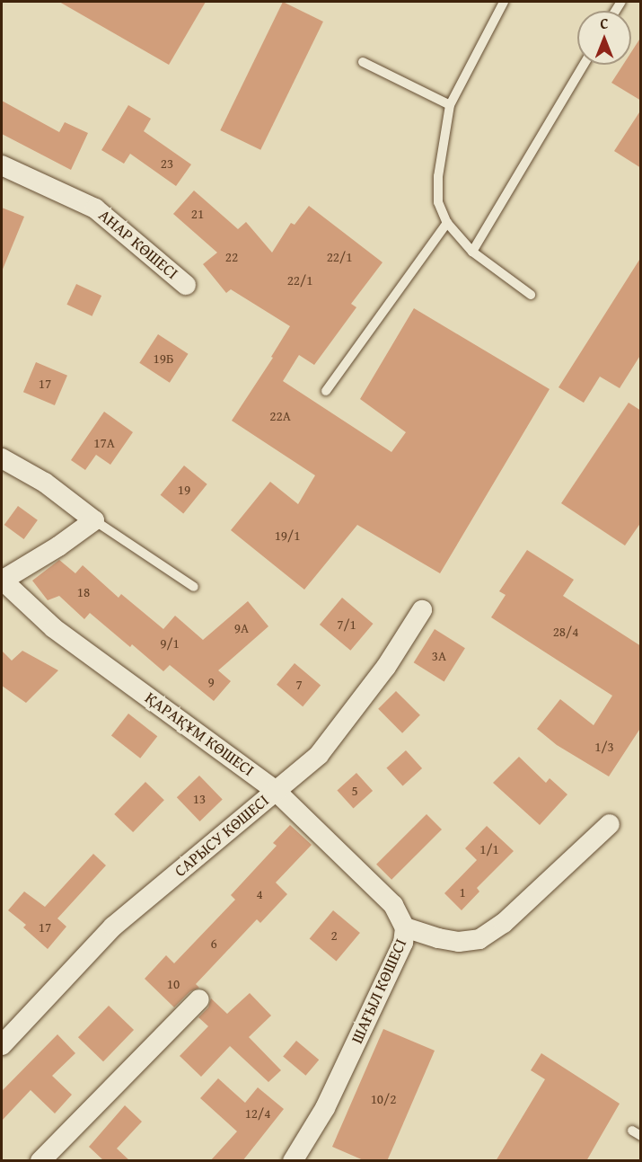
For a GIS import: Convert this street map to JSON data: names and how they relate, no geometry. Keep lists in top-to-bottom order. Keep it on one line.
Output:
{"streets":{"street":["АНАР КӨШЕСІ","ҚАРАҚҰМ КӨШЕСІ","САРЫСУ КӨШЕСІ","ШАҒЫЛ КӨШЕСІ"]},"crossings":[["ҚАРАҚҰМ КӨШЕСІ","САРЫСУ КӨШЕСІ"],["ҚАРАҚҰМ КӨШЕСІ","ШАҒЫЛ КӨШЕСІ"]],"house_numbers":["23","21","22","22/1","22/1","19Б","17","22А","17А","19","19/1","18","7/1","9А","28/4","9/1","3А","9","7","1/3","5","13","1/1","1","4","17","2","6","10","10/2","12/4"],"north":"top"}
